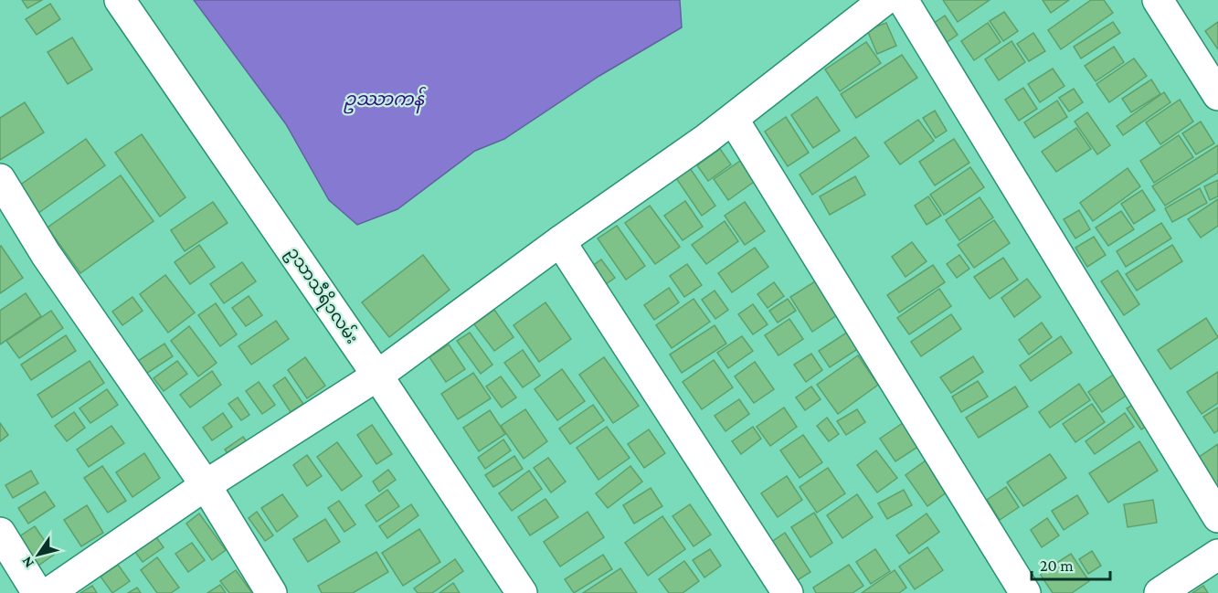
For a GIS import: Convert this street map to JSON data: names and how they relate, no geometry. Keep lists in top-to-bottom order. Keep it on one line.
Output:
{"streets":{"street":["ဥသာသီရိ၁လမ်း"]},"water":["ဥဿာကန်"],"scale_bar":"20 m","north":"bottom left"}
